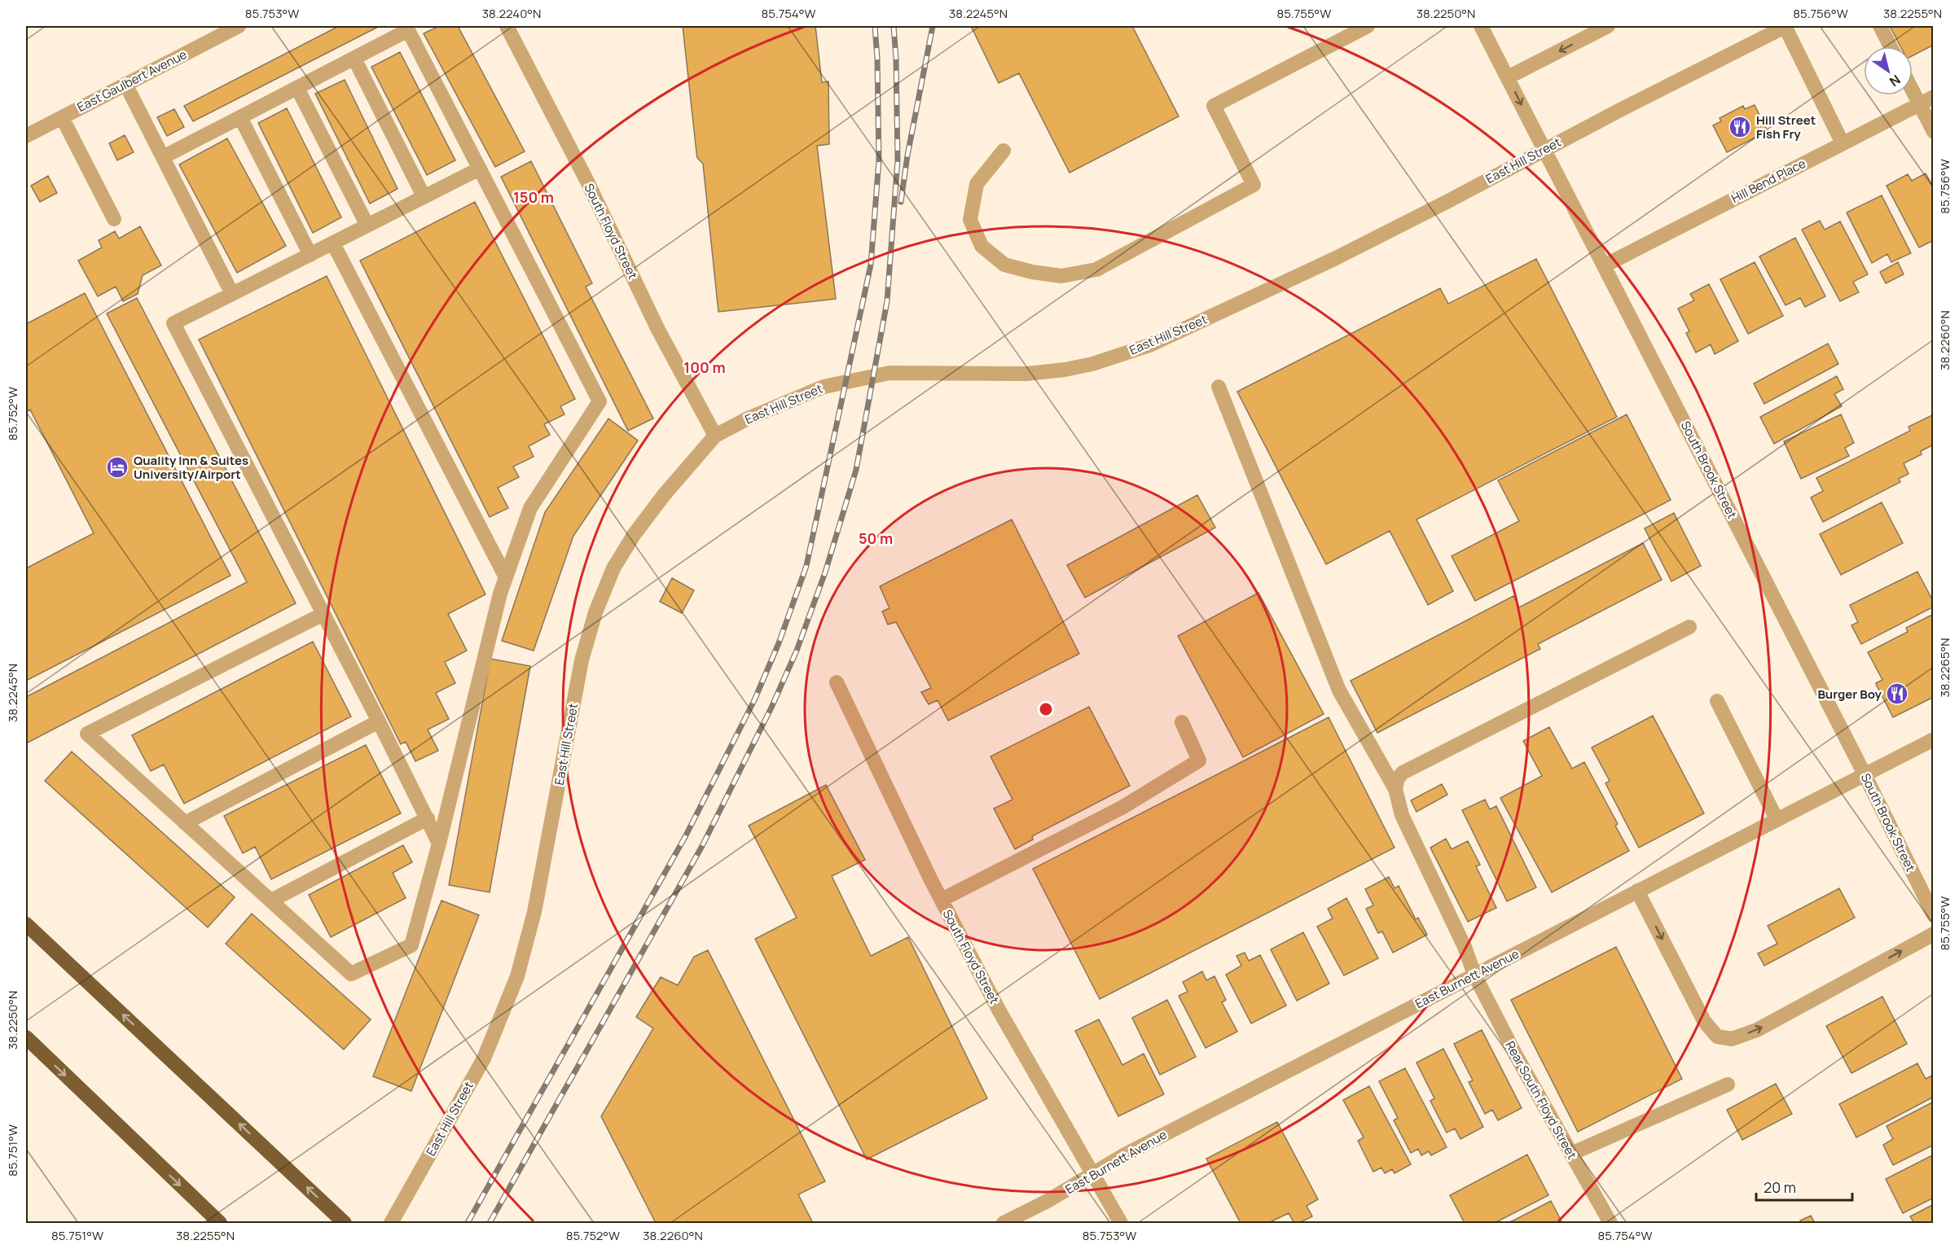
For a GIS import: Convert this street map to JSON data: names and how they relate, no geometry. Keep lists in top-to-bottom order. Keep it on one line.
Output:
{"streets":{"street":["East Gaulbert Avenue","East Hill Street","Hill Bend Place","South Floyd Street","South Brook Street","East Burnett Avenue","Rear South Floyd Street"]},"crossings":[["East Hill Street","South Floyd Street"],["East Hill Street","South Brook Street"],["Hill Bend Place","South Brook Street"],["South Floyd Street","East Burnett Avenue"],["South Brook Street","East Burnett Avenue"],["East Burnett Avenue","Rear South Floyd Street"]],"places":{"restaurant":["Hill Street Fish Fry","Burger Boy"],"hotel":["Quality Inn & Suites University/Airport"]},"scale_bar":"20 m","north":"bottom right","coordinates":["85.753°W","38.2240°N","85.754°W","38.2245°N","85.755°W","38.2250°N","85.756°W","38.2255°N","38.2260°N","85.752°W","38.2265°N","85.751°W"],"rings":["150 m","100 m","50 m"]}
